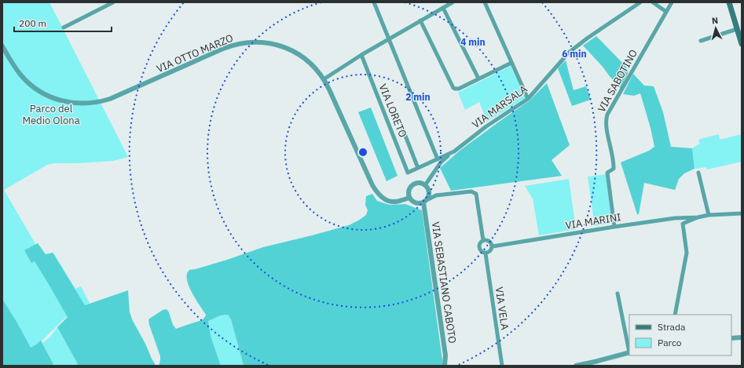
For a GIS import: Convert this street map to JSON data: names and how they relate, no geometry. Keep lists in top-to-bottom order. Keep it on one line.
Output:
{"streets":{"street":["VIA OTTO MARZO","VIA SABOTINO","VIA MARSALA","VIA LORETO","VIA MARINI","VIA SEBASTIANO CABOTO","VIA VELA"]},"crossings":[["VIA OTTO MARZO","VIA MARSALA"],["VIA OTTO MARZO","VIA SEBASTIANO CABOTO"],["VIA OTTO MARZO","VIA VELA"],["VIA SABOTINO","VIA MARINI"],["VIA MARSALA","VIA LORETO"],["VIA MARSALA","VIA SEBASTIANO CABOTO"],["VIA MARSALA","VIA VELA"],["VIA MARINI","VIA VELA"],["VIA SEBASTIANO CABOTO","VIA VELA"]],"parks":["Parco del Medio Olona"],"legend":["Strada","Parco"],"scale_bar":"200 m","north":"top","rings":["4 min","6 min","2 min"]}
